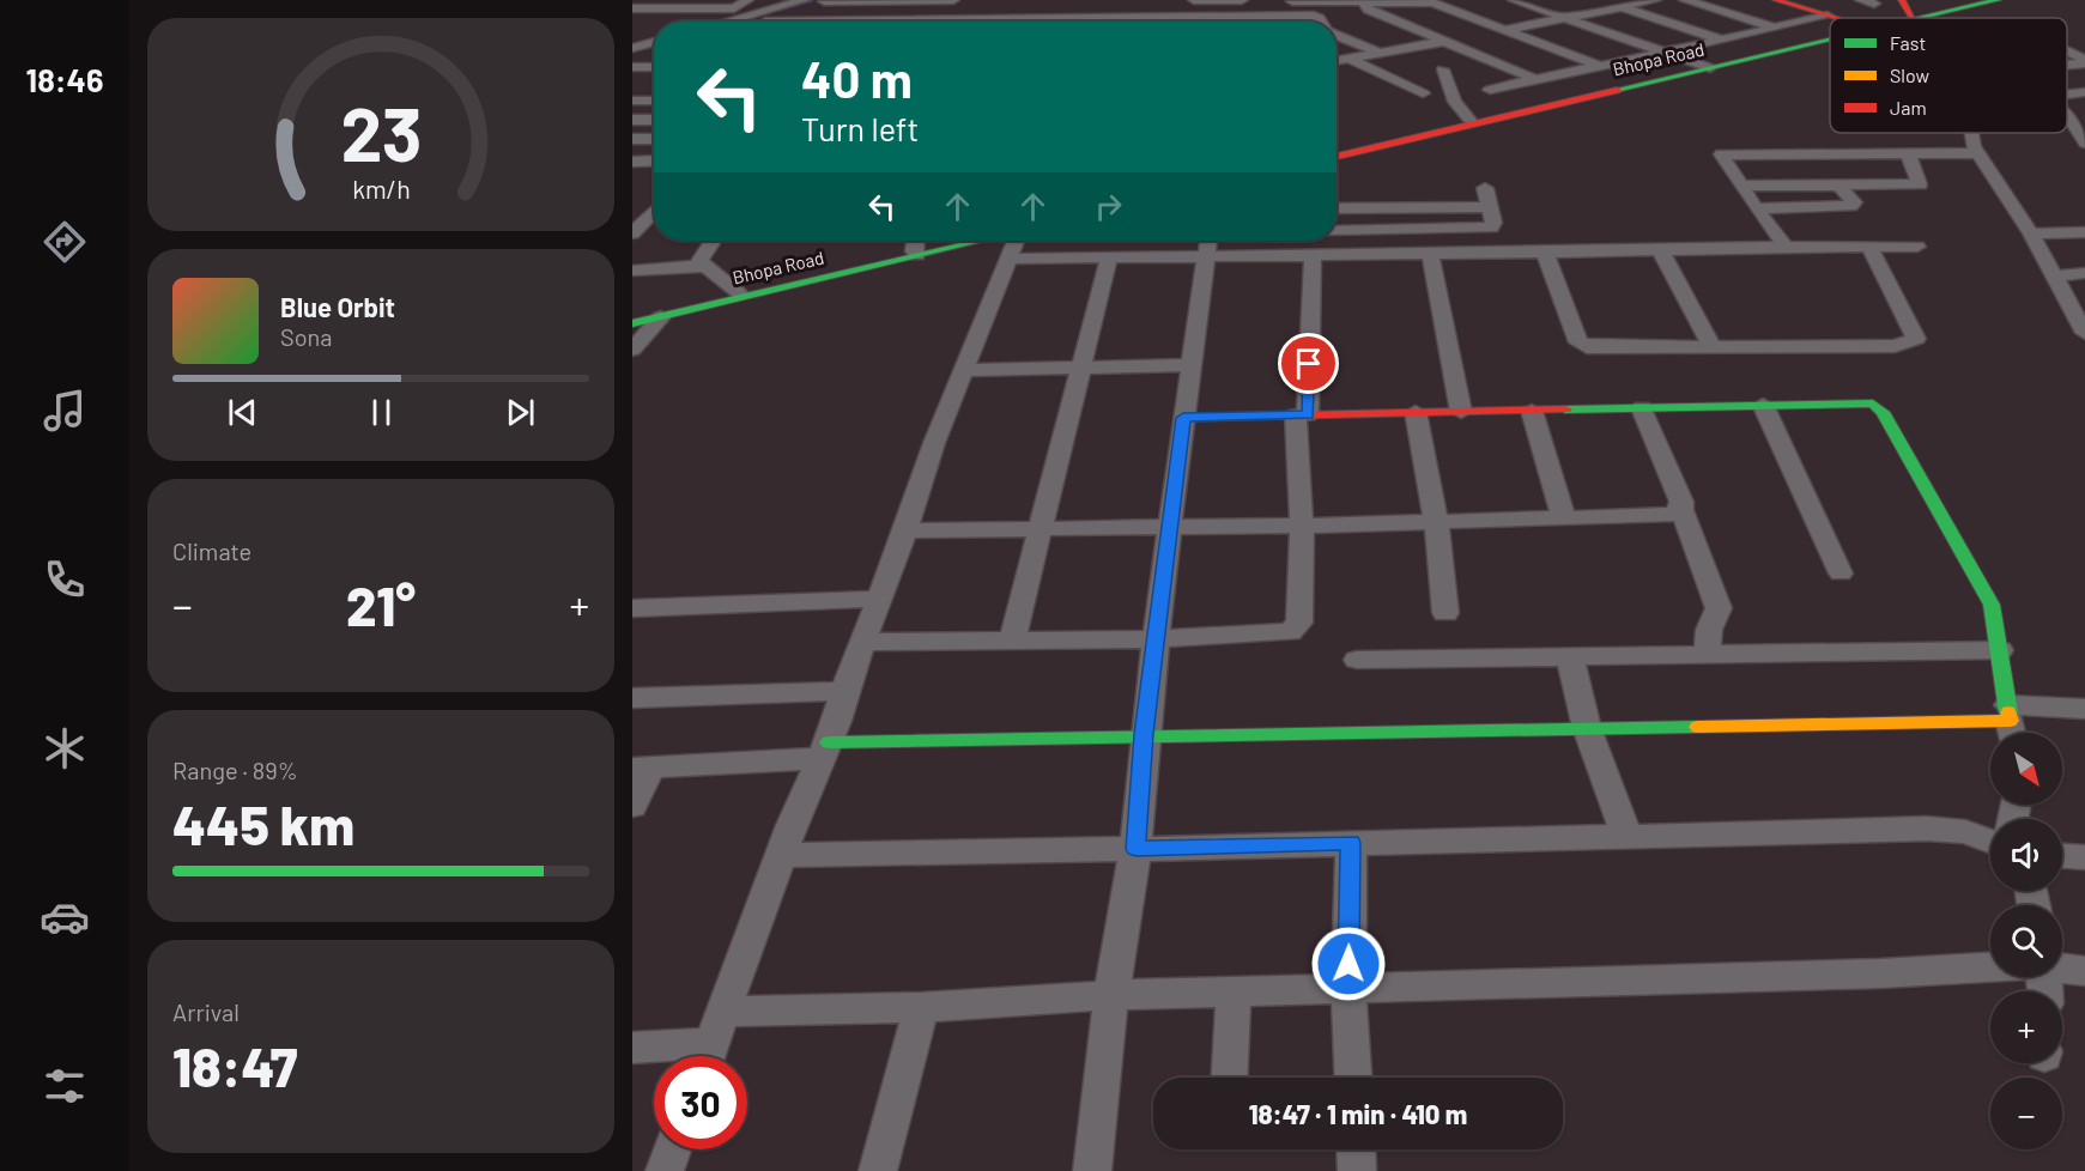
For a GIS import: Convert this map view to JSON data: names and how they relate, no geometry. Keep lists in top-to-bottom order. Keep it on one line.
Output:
{"streets":{"main road":["Bhopa Road"]},"legend":["Fast","Slow","Jam"],"north":"bottom right","page":{"tabs":"18:46","turn":["40 m","Turn left"],"song":["Blue Orbit","Sona"],"tile":["Climate",["Range · 89%","445 km"],["Arrival","18:47"]],"heat":["−","21°","+"],"map_buttons":["+","−"],"limit":"30","trip":"18:47 · 1 min · 410 m","gauge":["23","km/h"]}}
